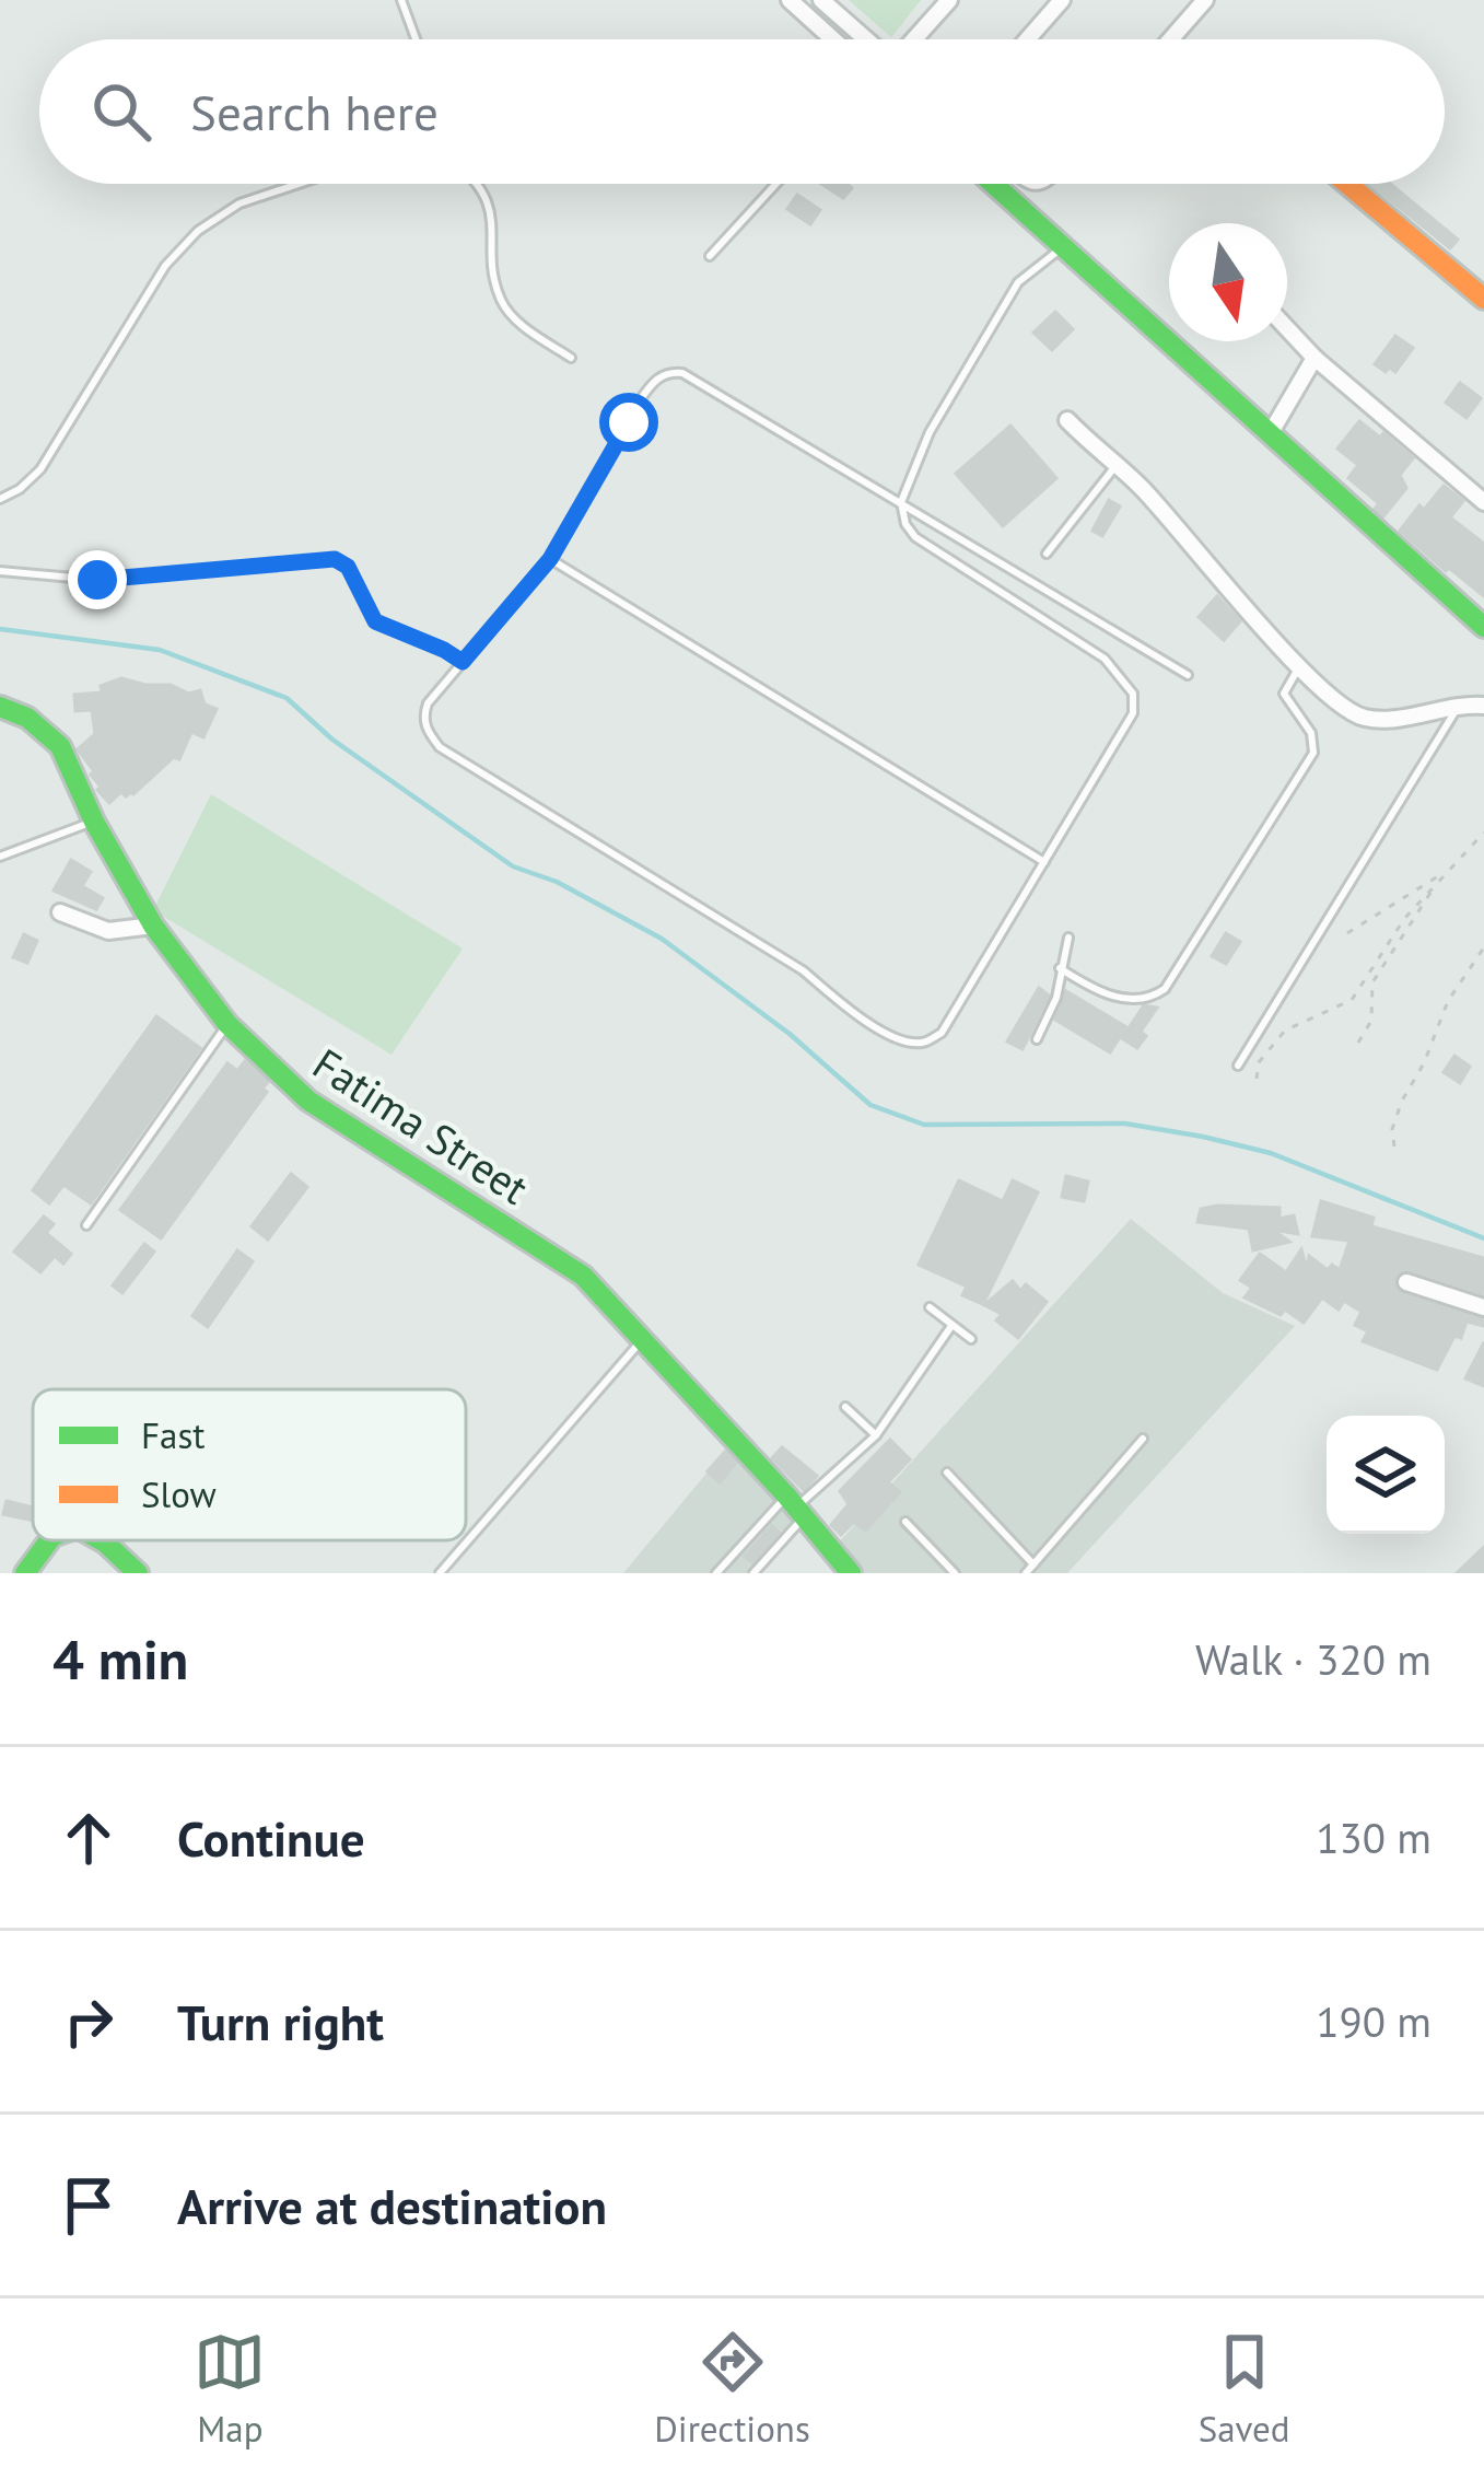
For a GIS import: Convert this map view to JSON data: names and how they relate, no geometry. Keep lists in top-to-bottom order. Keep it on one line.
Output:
{"streets":{"street":["Fatima Street"]},"legend":["Fast","Slow"],"north":"bottom","page":{"search":"Search here","heading":["4 min","Walk · 320 m"],"list":[["Continue","130 m"],["Turn right","190 m"],"Arrive at destination"],"nav":["Map","Directions","Saved"]}}
